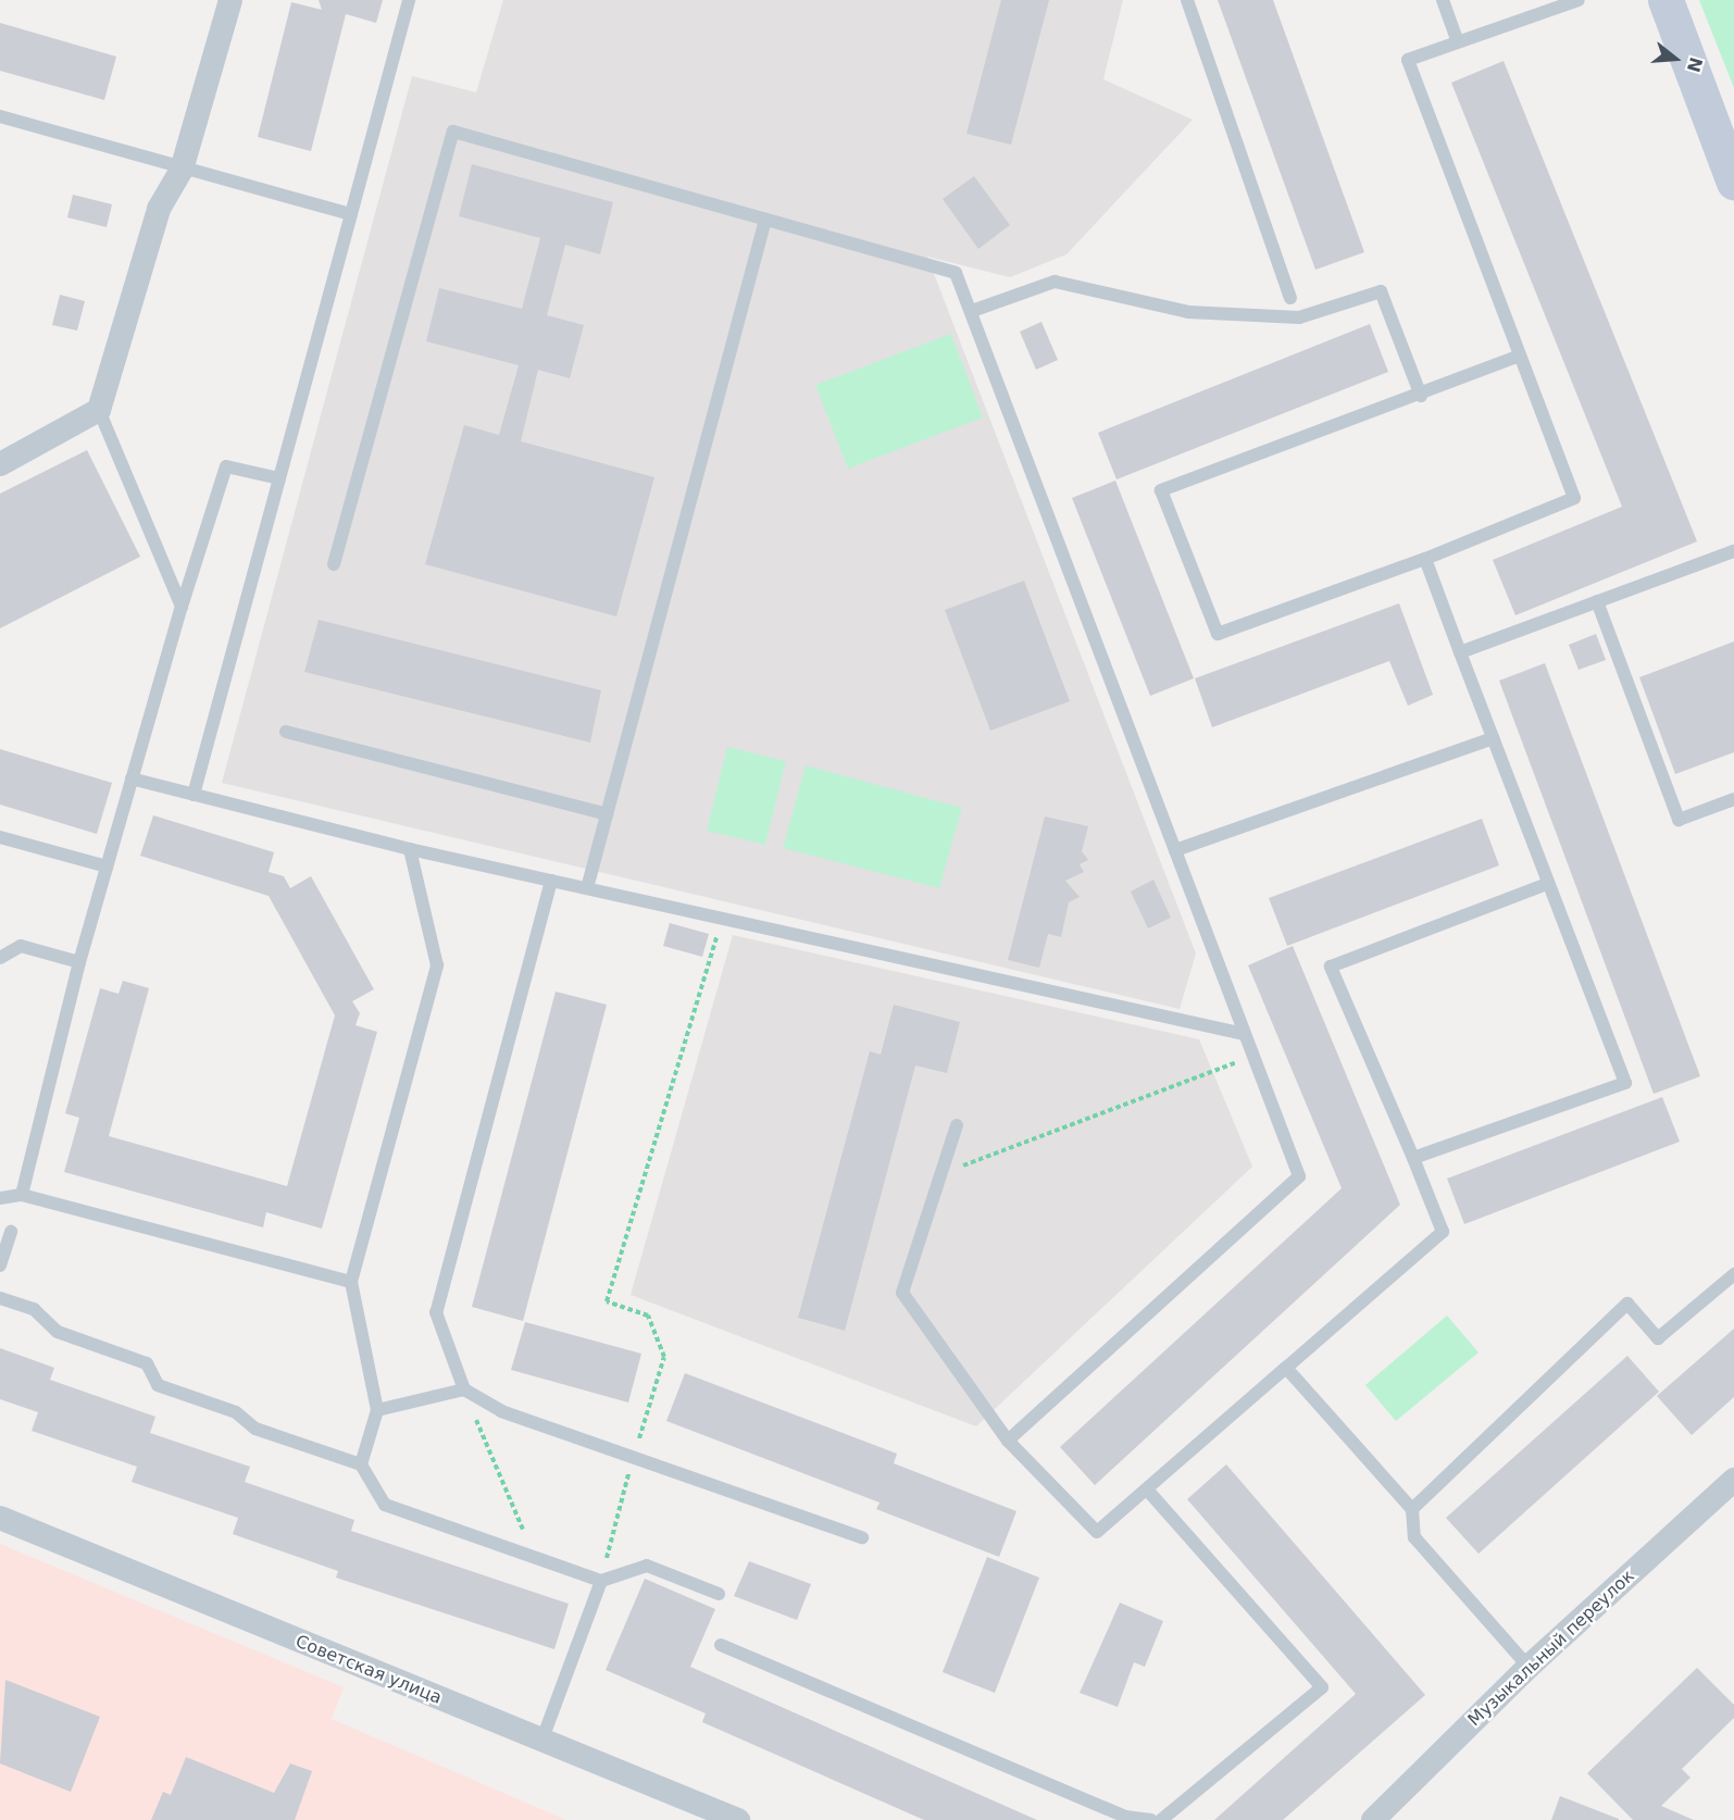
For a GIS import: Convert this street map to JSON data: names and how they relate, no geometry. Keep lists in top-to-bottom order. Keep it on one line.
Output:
{"streets":{"street":["Музыкальный переулок","Советская улица"]},"north":"right"}
